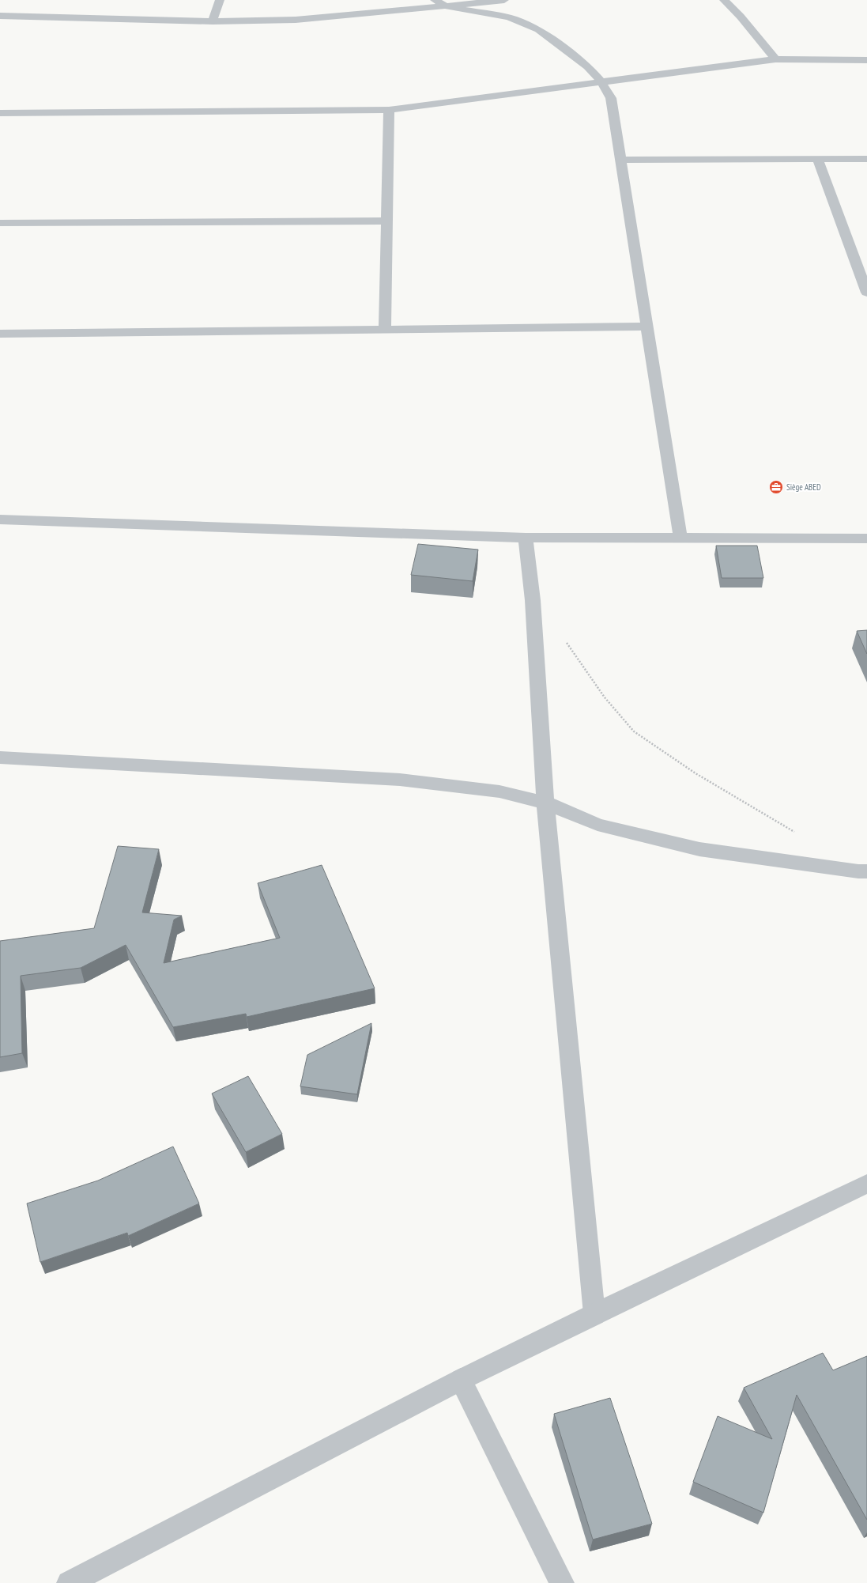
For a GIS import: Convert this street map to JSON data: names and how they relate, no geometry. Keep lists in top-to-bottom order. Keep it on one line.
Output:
{"places":{"office":["Siège ABED"]}}
